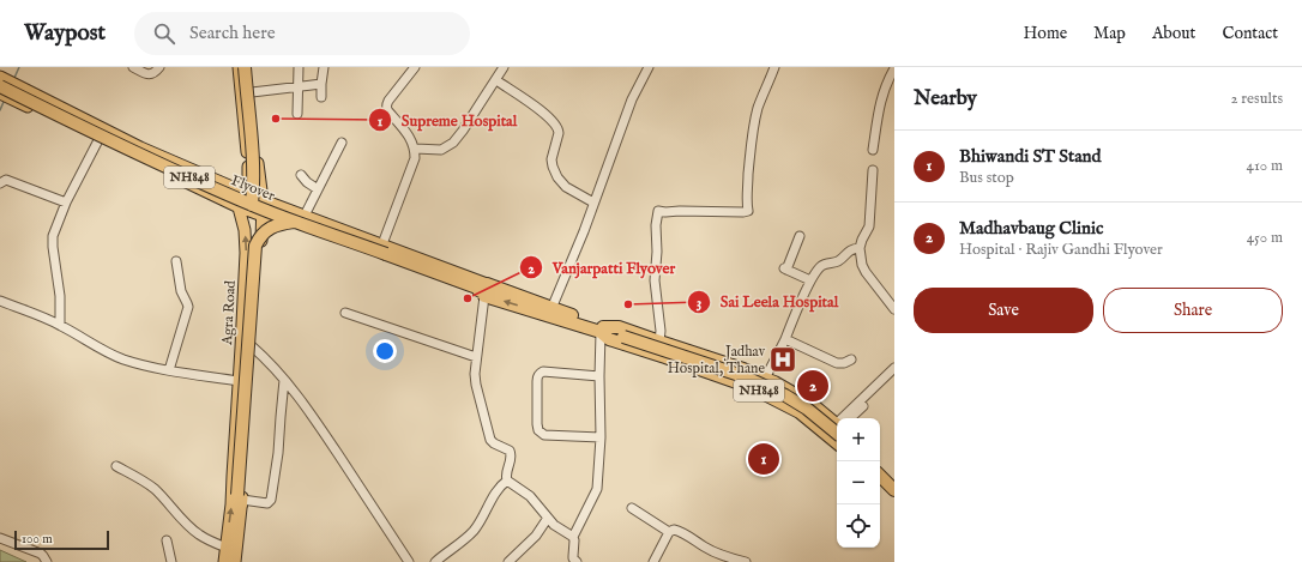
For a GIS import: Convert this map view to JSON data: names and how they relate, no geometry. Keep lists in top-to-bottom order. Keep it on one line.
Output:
{"streets":{"highway":["NH848","Flyover"],"main road":["Agra Road"]},"crossings":[["NH848","Flyover"],["Flyover","Agra Road"]],"places":{"other":["Supreme Hospital","Vanjarpatti Flyover","Sai Leela Hospital"],"hospital":["Jadhav Hospital, Thane"]},"scale_bar":"100 m","page":{"header":"Waypost","search":"Search here","nav":["Home","Map","About","Contact"],"heading":["Nearby","2 results"],"list":[{"mark":"1","name":"Bhiwandi ST Stand","note":"Bus stop","value":"410 m"},{"mark":"2","name":"Madhavbaug Clinic","note":"Hospital · Rajiv Gandhi Flyover","value":"450 m"}],"buttons":["Save","Share"],"pins":["2","1"],"map_buttons":["+","−"],"scale":"100 m"}}
